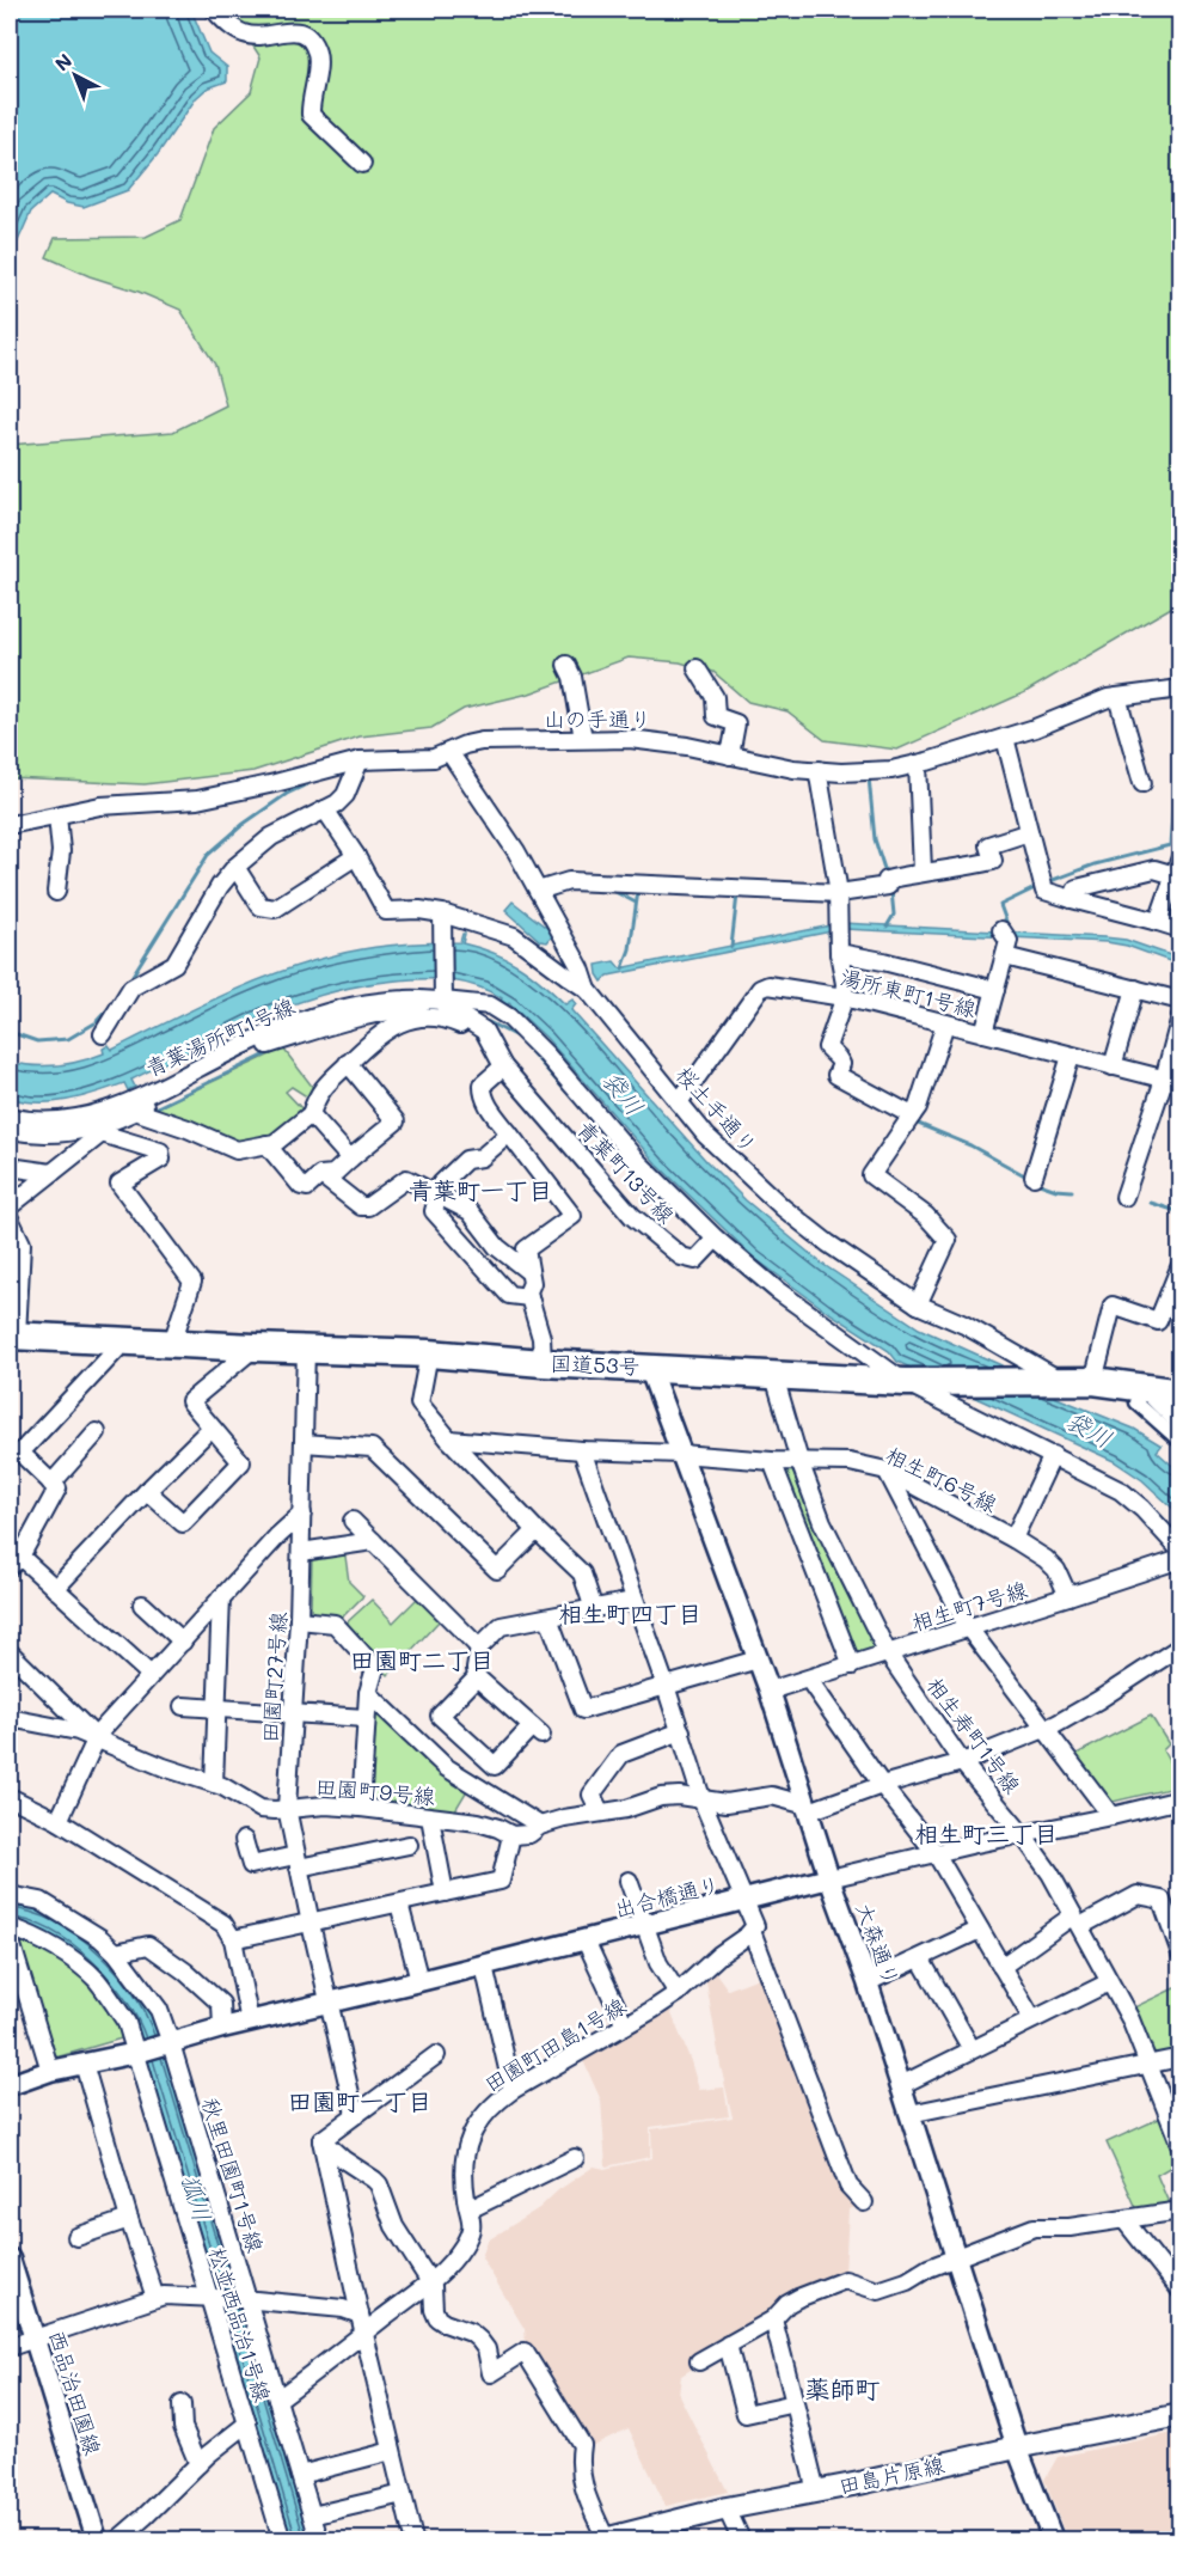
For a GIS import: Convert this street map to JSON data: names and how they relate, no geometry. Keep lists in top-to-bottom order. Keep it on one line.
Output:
{"streets":{"highway":["国道53号"],"main road":["田島片原線"],"street":["山の手通り","湯所東町1号線","青葉湯所町1号線","桜土手通り","青葉町13号線","相生町6号線","相生町7号線","田園町27号線","相生寿町1号線","田園町9号線","出合橋通り","大森通り","田園町田島1号線","秋里田園町1号線","松並西品治1号線","西品治田園線"]},"crossings":[["山の手通り","桜土手通り"],["湯所東町1号線","桜土手通り"],["青葉湯所町1号線","青葉町13号線"],["桜土手通り","国道53号"],["国道53号","田園町27号線"],["国道53号","相生寿町1号線"],["国道53号","大森通り"],["相生町6号線","相生町7号線"],["相生町6号線","相生寿町1号線"],["相生町6号線","大森通り"],["相生町7号線","相生寿町1号線"],["相生町7号線","大森通り"],["田園町27号線","田園町9号線"],["田園町27号線","出合橋通り"],["相生寿町1号線","出合橋通り"],["出合橋通り","大森通り"],["出合橋通り","秋里田園町1号線"],["出合橋通り","松並西品治1号線"],["大森通り","田島片原線"],["田園町田島1号線","秋里田園町1号線"]],"districts":["青葉町一丁目","相生町四丁目","田園町二丁目","相生町三丁目","田園町一丁目","薬師町"],"water":["袋川","狐川"],"north":"top left"}
